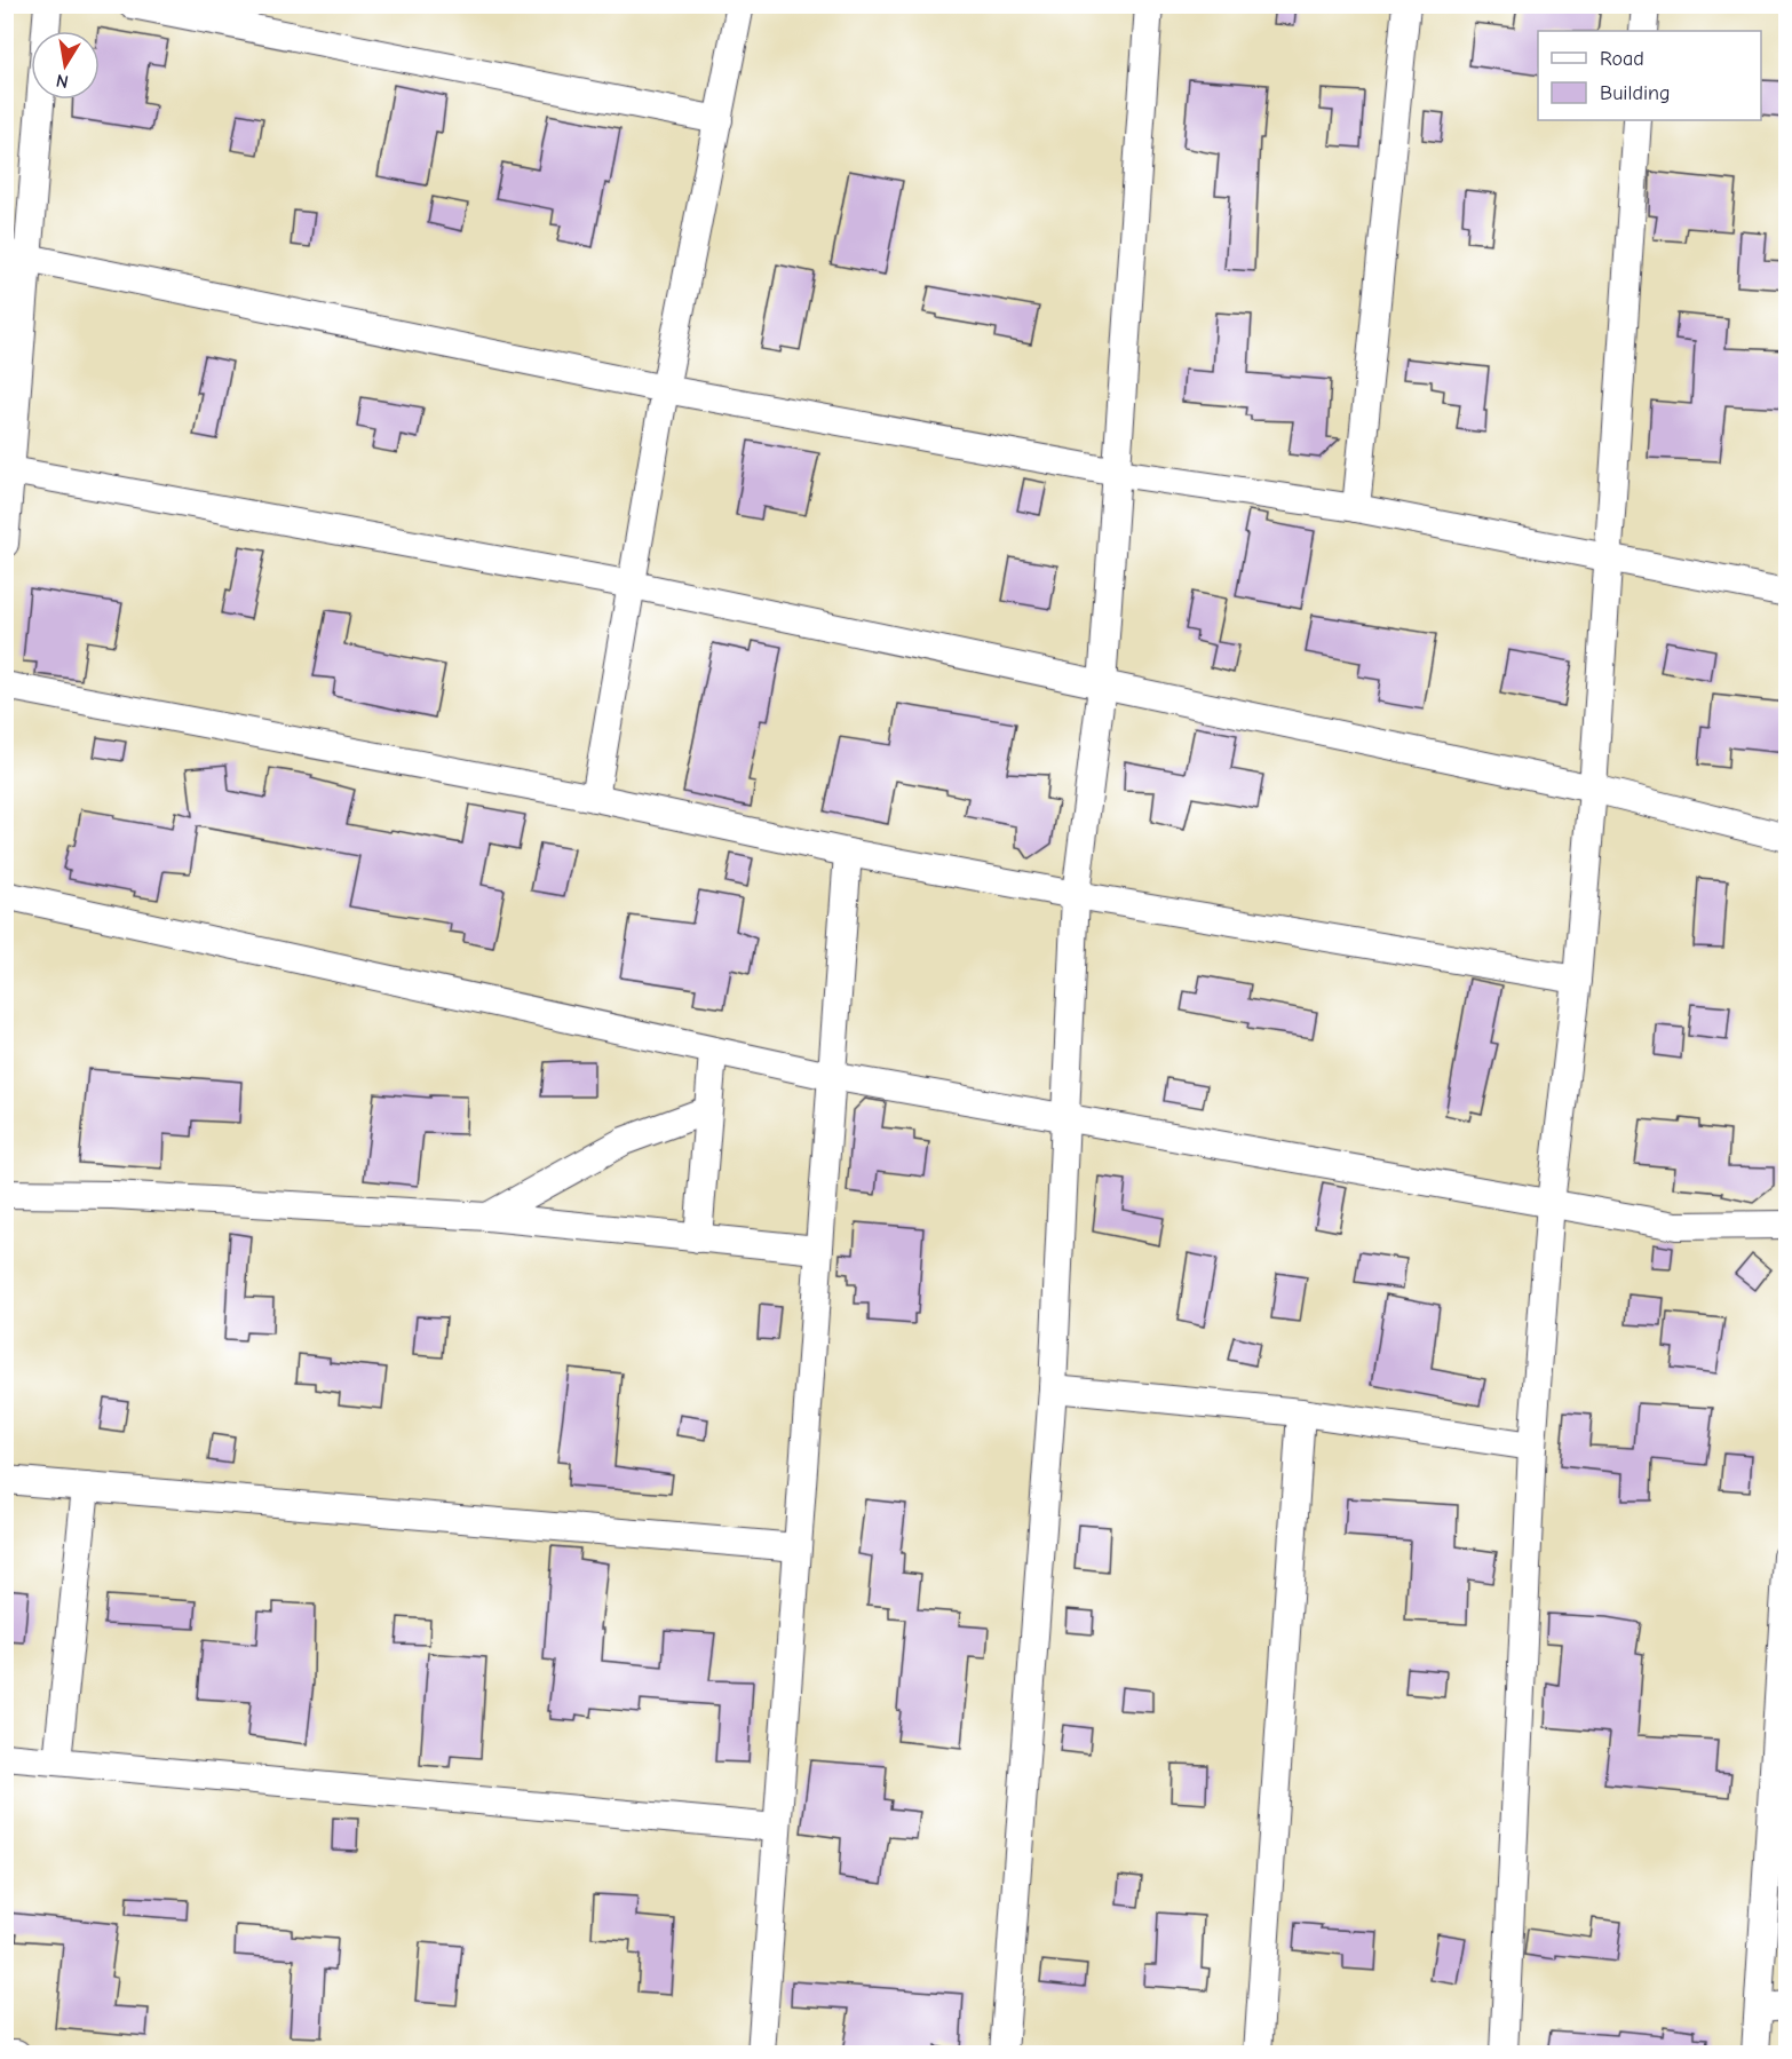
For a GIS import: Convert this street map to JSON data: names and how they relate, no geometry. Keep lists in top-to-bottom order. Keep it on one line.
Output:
{"legend":["Road","Building"],"north":"bottom"}
